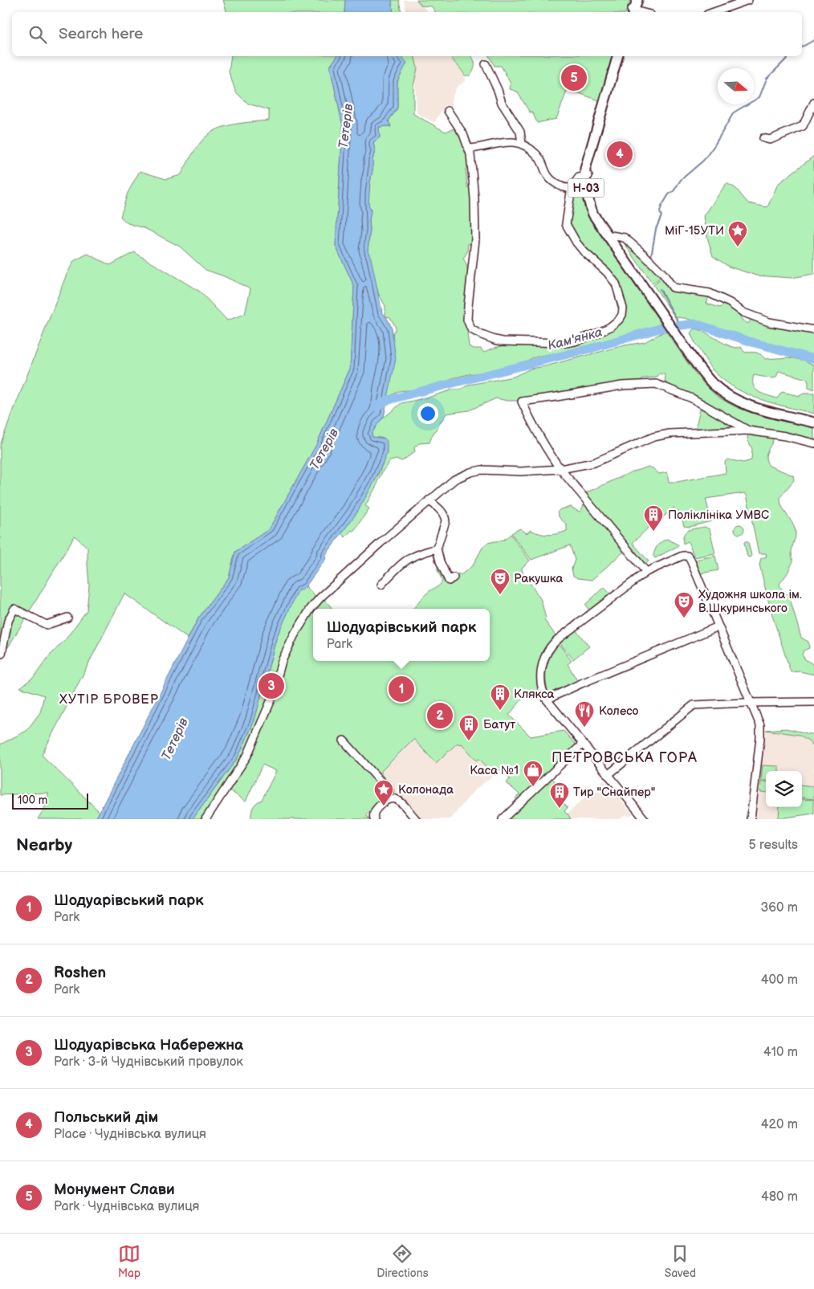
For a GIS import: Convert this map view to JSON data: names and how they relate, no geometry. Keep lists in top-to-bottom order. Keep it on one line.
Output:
{"streets":{"main road":["Н-03"]},"districts":["ХУТІР БРОВЕР","ПЕТРОВСЬКА ГОРА"],"water":["Тетерів","Кам'янка"],"places":{"place":["МіГ-15УТИ","Колонада"],"building":["Поліклініка УМВС","Клякса","Батут","Тир \"Снайпер\""],"theatre":["Ракушка","Художня школа ім. В.Шкуринського"],"restaurant":["Колесо"],"shop":["Каса №1"]},"scale_bar":"100 m","north":"right","page":{"search":"Search here","pins":["5","4","3","1","2"],"popup":["Шодуарівський парк","Park"],"scale":"100 m","heading":["Nearby","5 results"],"list":[{"mark":"1","name":"Шодуарівський парк","note":"Park","value":"360 m"},{"mark":"2","name":"Roshen","note":"Park","value":"400 m"},{"mark":"3","name":"Шодуарівська Набережна","note":"Park · 3-й Чуднівський провулок","value":"410 m"},{"mark":"4","name":"Польський дім","note":"Place · Чуднівська вулиця","value":"420 m"},{"mark":"5","name":"Монумент Слави","note":"Park · Чуднівська вулиця","value":"480 m"}],"nav":["Map","Directions","Saved"]}}
